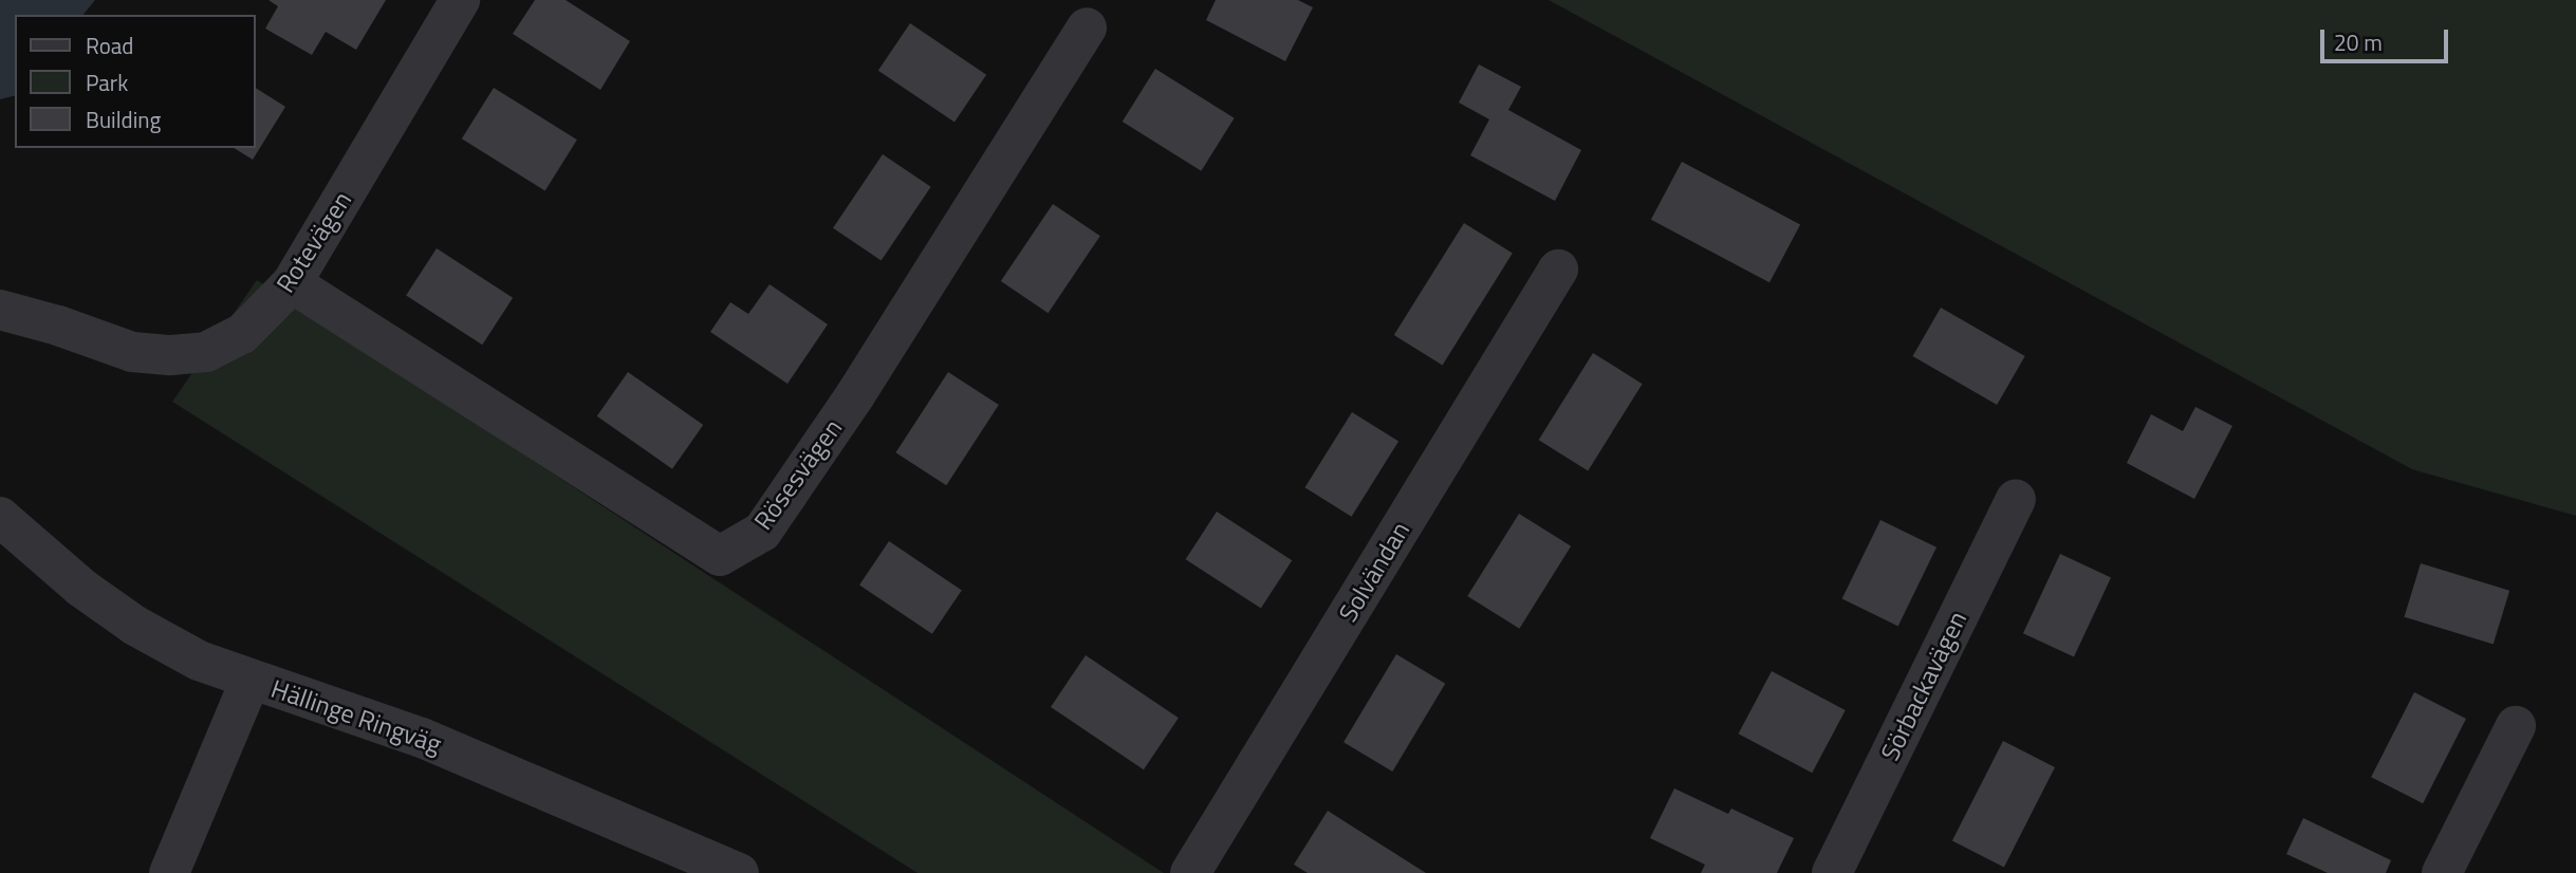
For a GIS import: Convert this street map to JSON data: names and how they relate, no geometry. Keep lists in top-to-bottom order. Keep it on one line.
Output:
{"streets":{"street":["Rotevägen","Rösesvägen","Solvändan","Sörbackavägen","Hällinge Ringväg"]},"crossings":[["Rotevägen","Rösesvägen"]],"legend":["Road","Park","Building"],"scale_bar":"20 m"}
